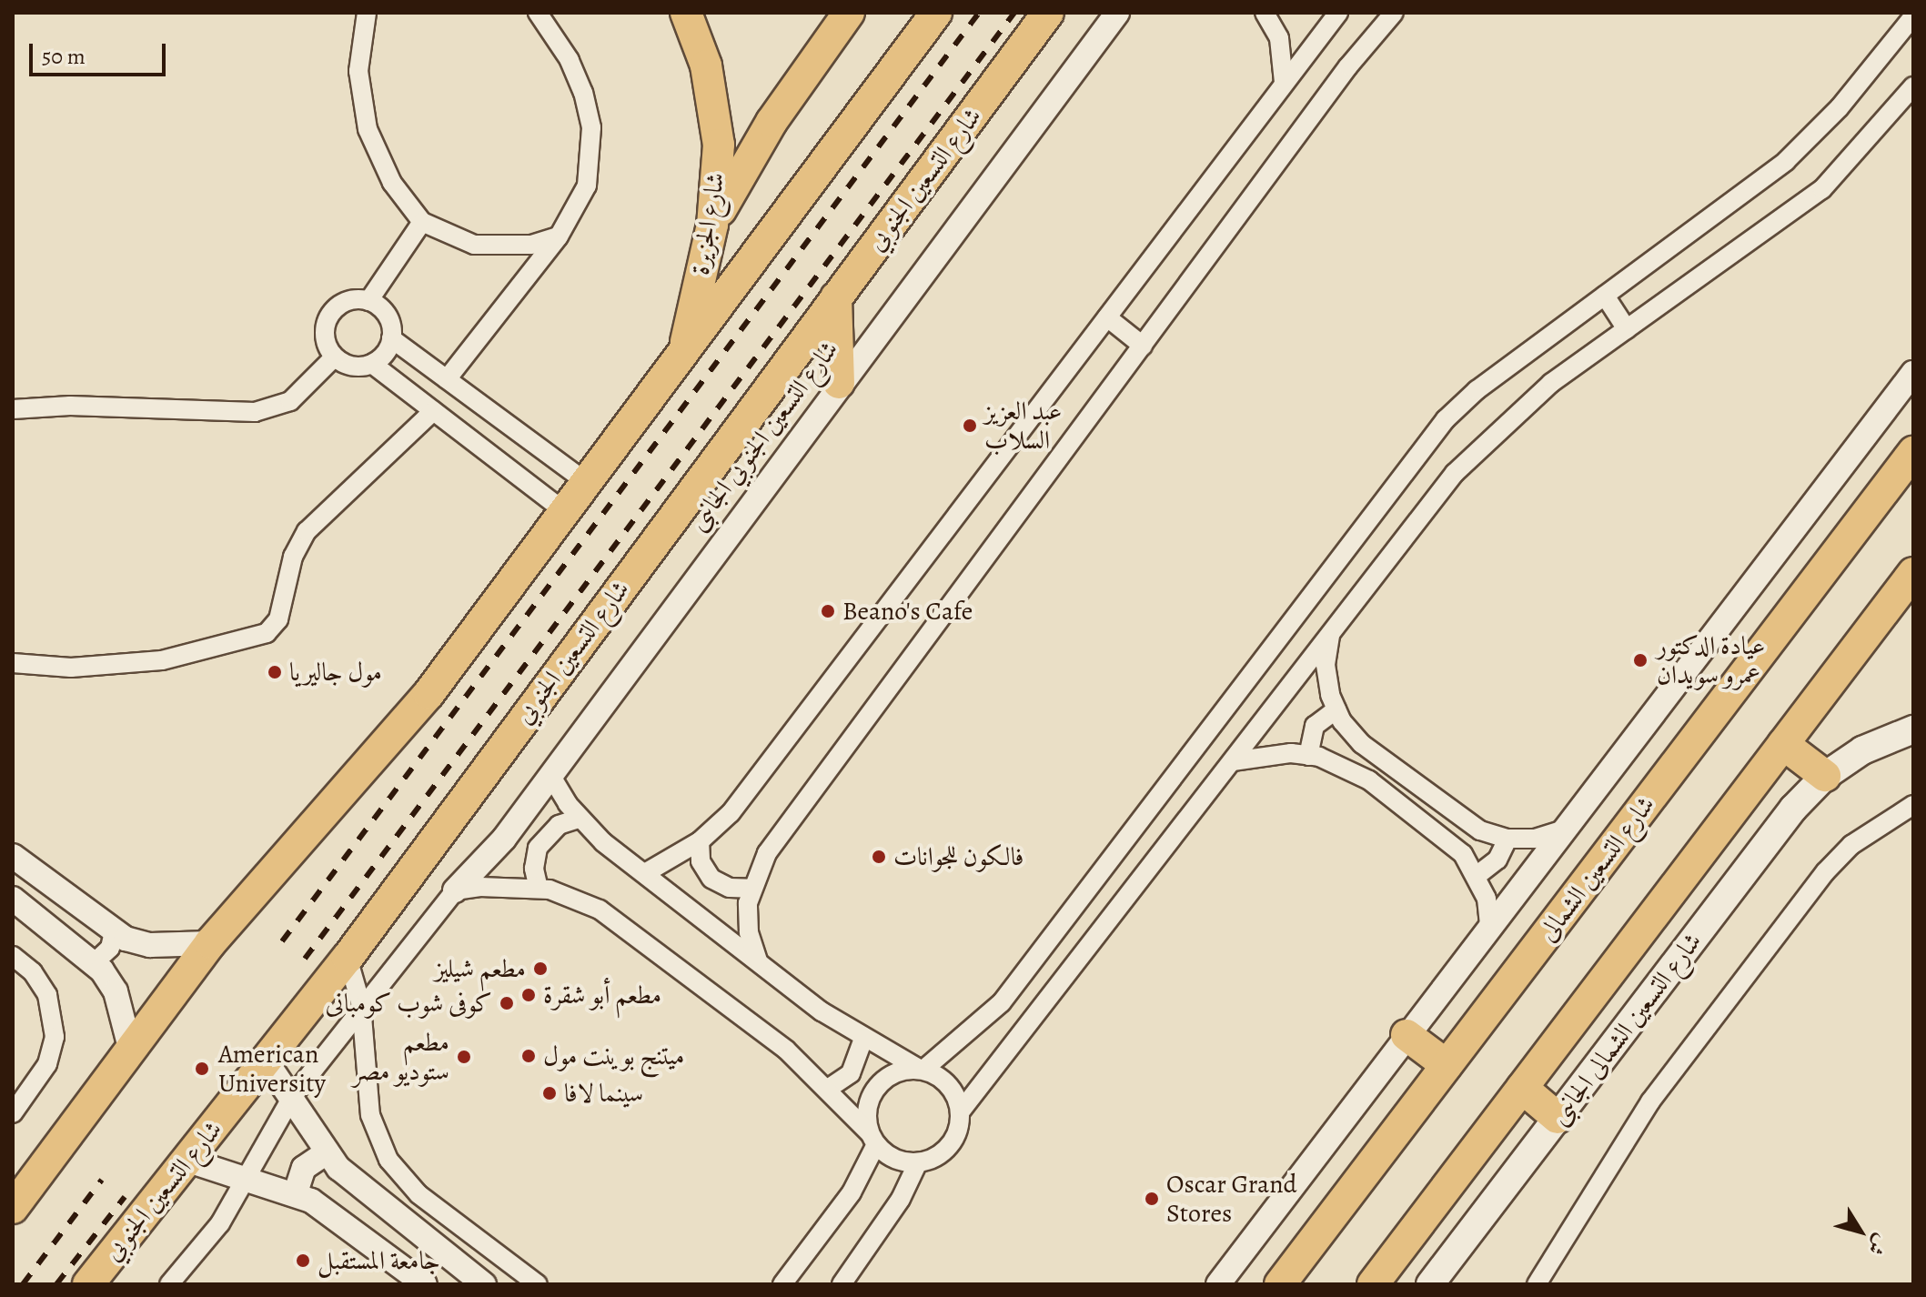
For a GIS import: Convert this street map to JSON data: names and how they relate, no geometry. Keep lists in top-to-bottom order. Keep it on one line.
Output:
{"streets":{"main road":["شارع التسعين الجنوبي","شارع الجزيرة","شارع التسعين الشمالى","شارع التسعين الشمالى الجانبى"],"street":["شارع التسعين الجنوبي الجانبى"]},"places":["عبد العزيز السلاب","Beano's Cafe","عيادة الدكتور عمرو سويدان","مول جاليريا","فالكون للجوانات","مطعم شيليز","مطعم أبو شقرة","كوفى شوب كومبانى","ميتنج بوينت مول","مطعم ستوديو مصر","American University","سينما لافا","Oscar Grand Stores","جامعة المستقبل"],"scale_bar":"50 m","north":"bottom right"}
